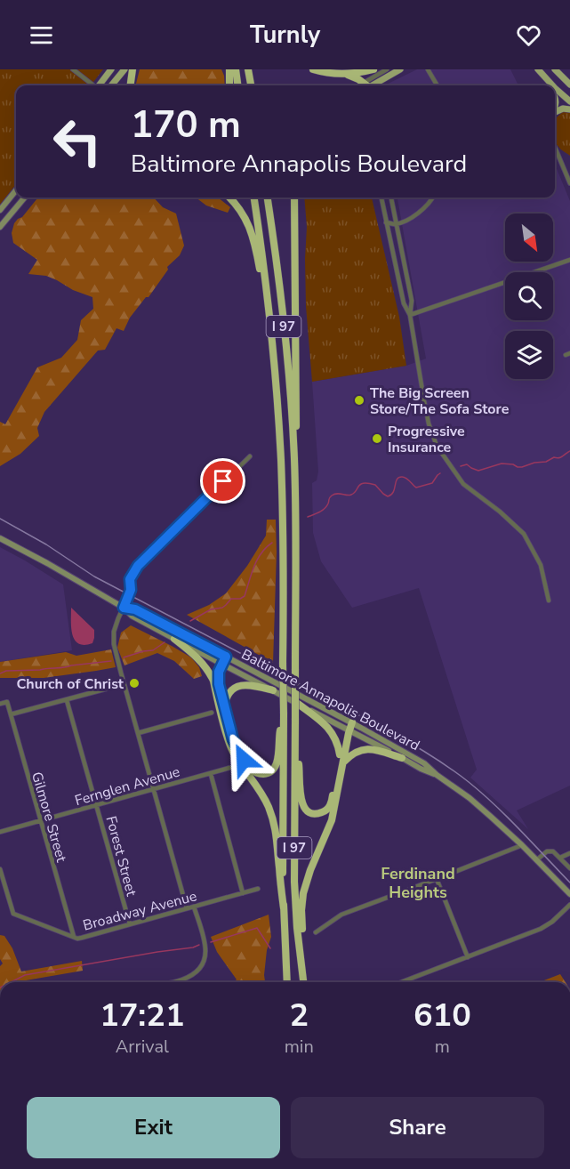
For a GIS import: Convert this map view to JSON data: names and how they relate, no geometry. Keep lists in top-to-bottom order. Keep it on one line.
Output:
{"streets":{"highway":["I 97"],"main road":["Baltimore Annapolis Boulevard"],"street":["Fernglen Avenue","Gilmore Street","Forest Street","Broadway Avenue"]},"crossings":[["Fernglen Avenue","Gilmore Street"],["Fernglen Avenue","Forest Street"],["Gilmore Street","Broadway Avenue"],["Forest Street","Broadway Avenue"]],"districts":["Ferdinand Heights"],"places":["The Big Screen Store/The Sofa Store","Progressive Insurance","Church of Christ"],"north":"bottom right","page":{"header":"Turnly","turn":["170 m","Baltimore Annapolis Boulevard"],"eta":["17:21","Arrival","2","min","610","m"],"buttons":["Exit","Share"]}}
